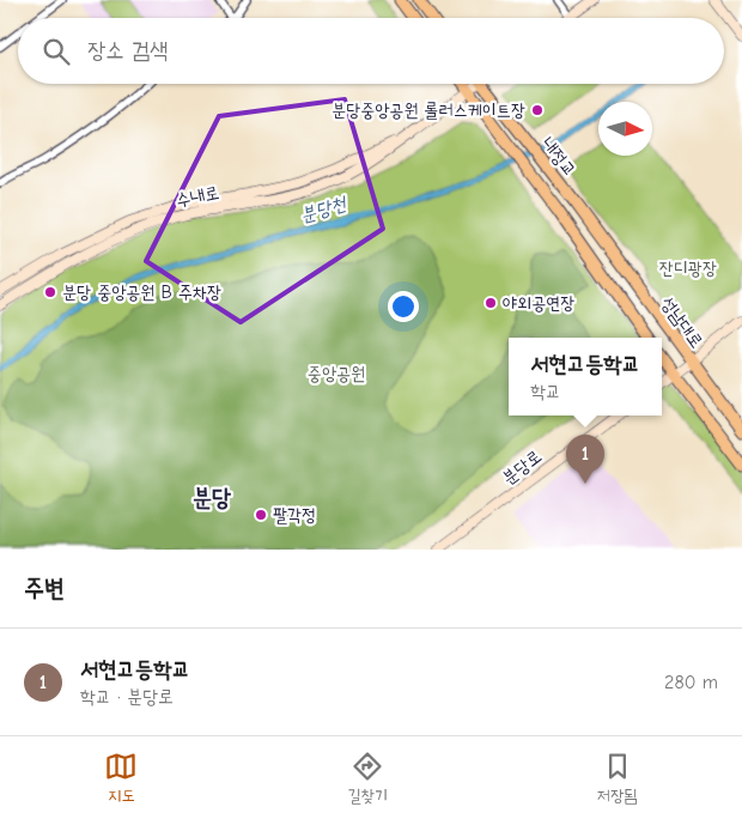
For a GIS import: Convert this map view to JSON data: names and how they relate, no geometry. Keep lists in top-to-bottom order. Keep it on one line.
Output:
{"streets":{"main road":["내정교","수내로","성남대로","분당로"]},"crossings":[["내정교","성남대로"],["수내로","성남대로"]],"districts":["분당"],"water":["분당천"],"parks":["잔디광장","중앙공원"],"places":["분당중앙공원 롤러스케이트장","분당 중앙공원 B 주차장","야외공연장","팔각정"],"north":"right","page":{"search":"장소 검색","popup":["서현고등학교","학교"],"pins":"1","heading":"주변","list":[{"mark":"1","name":"서현고등학교","note":"학교 · 분당로","value":"280 m"}],"nav":["지도","길찾기","저장됨"]}}
